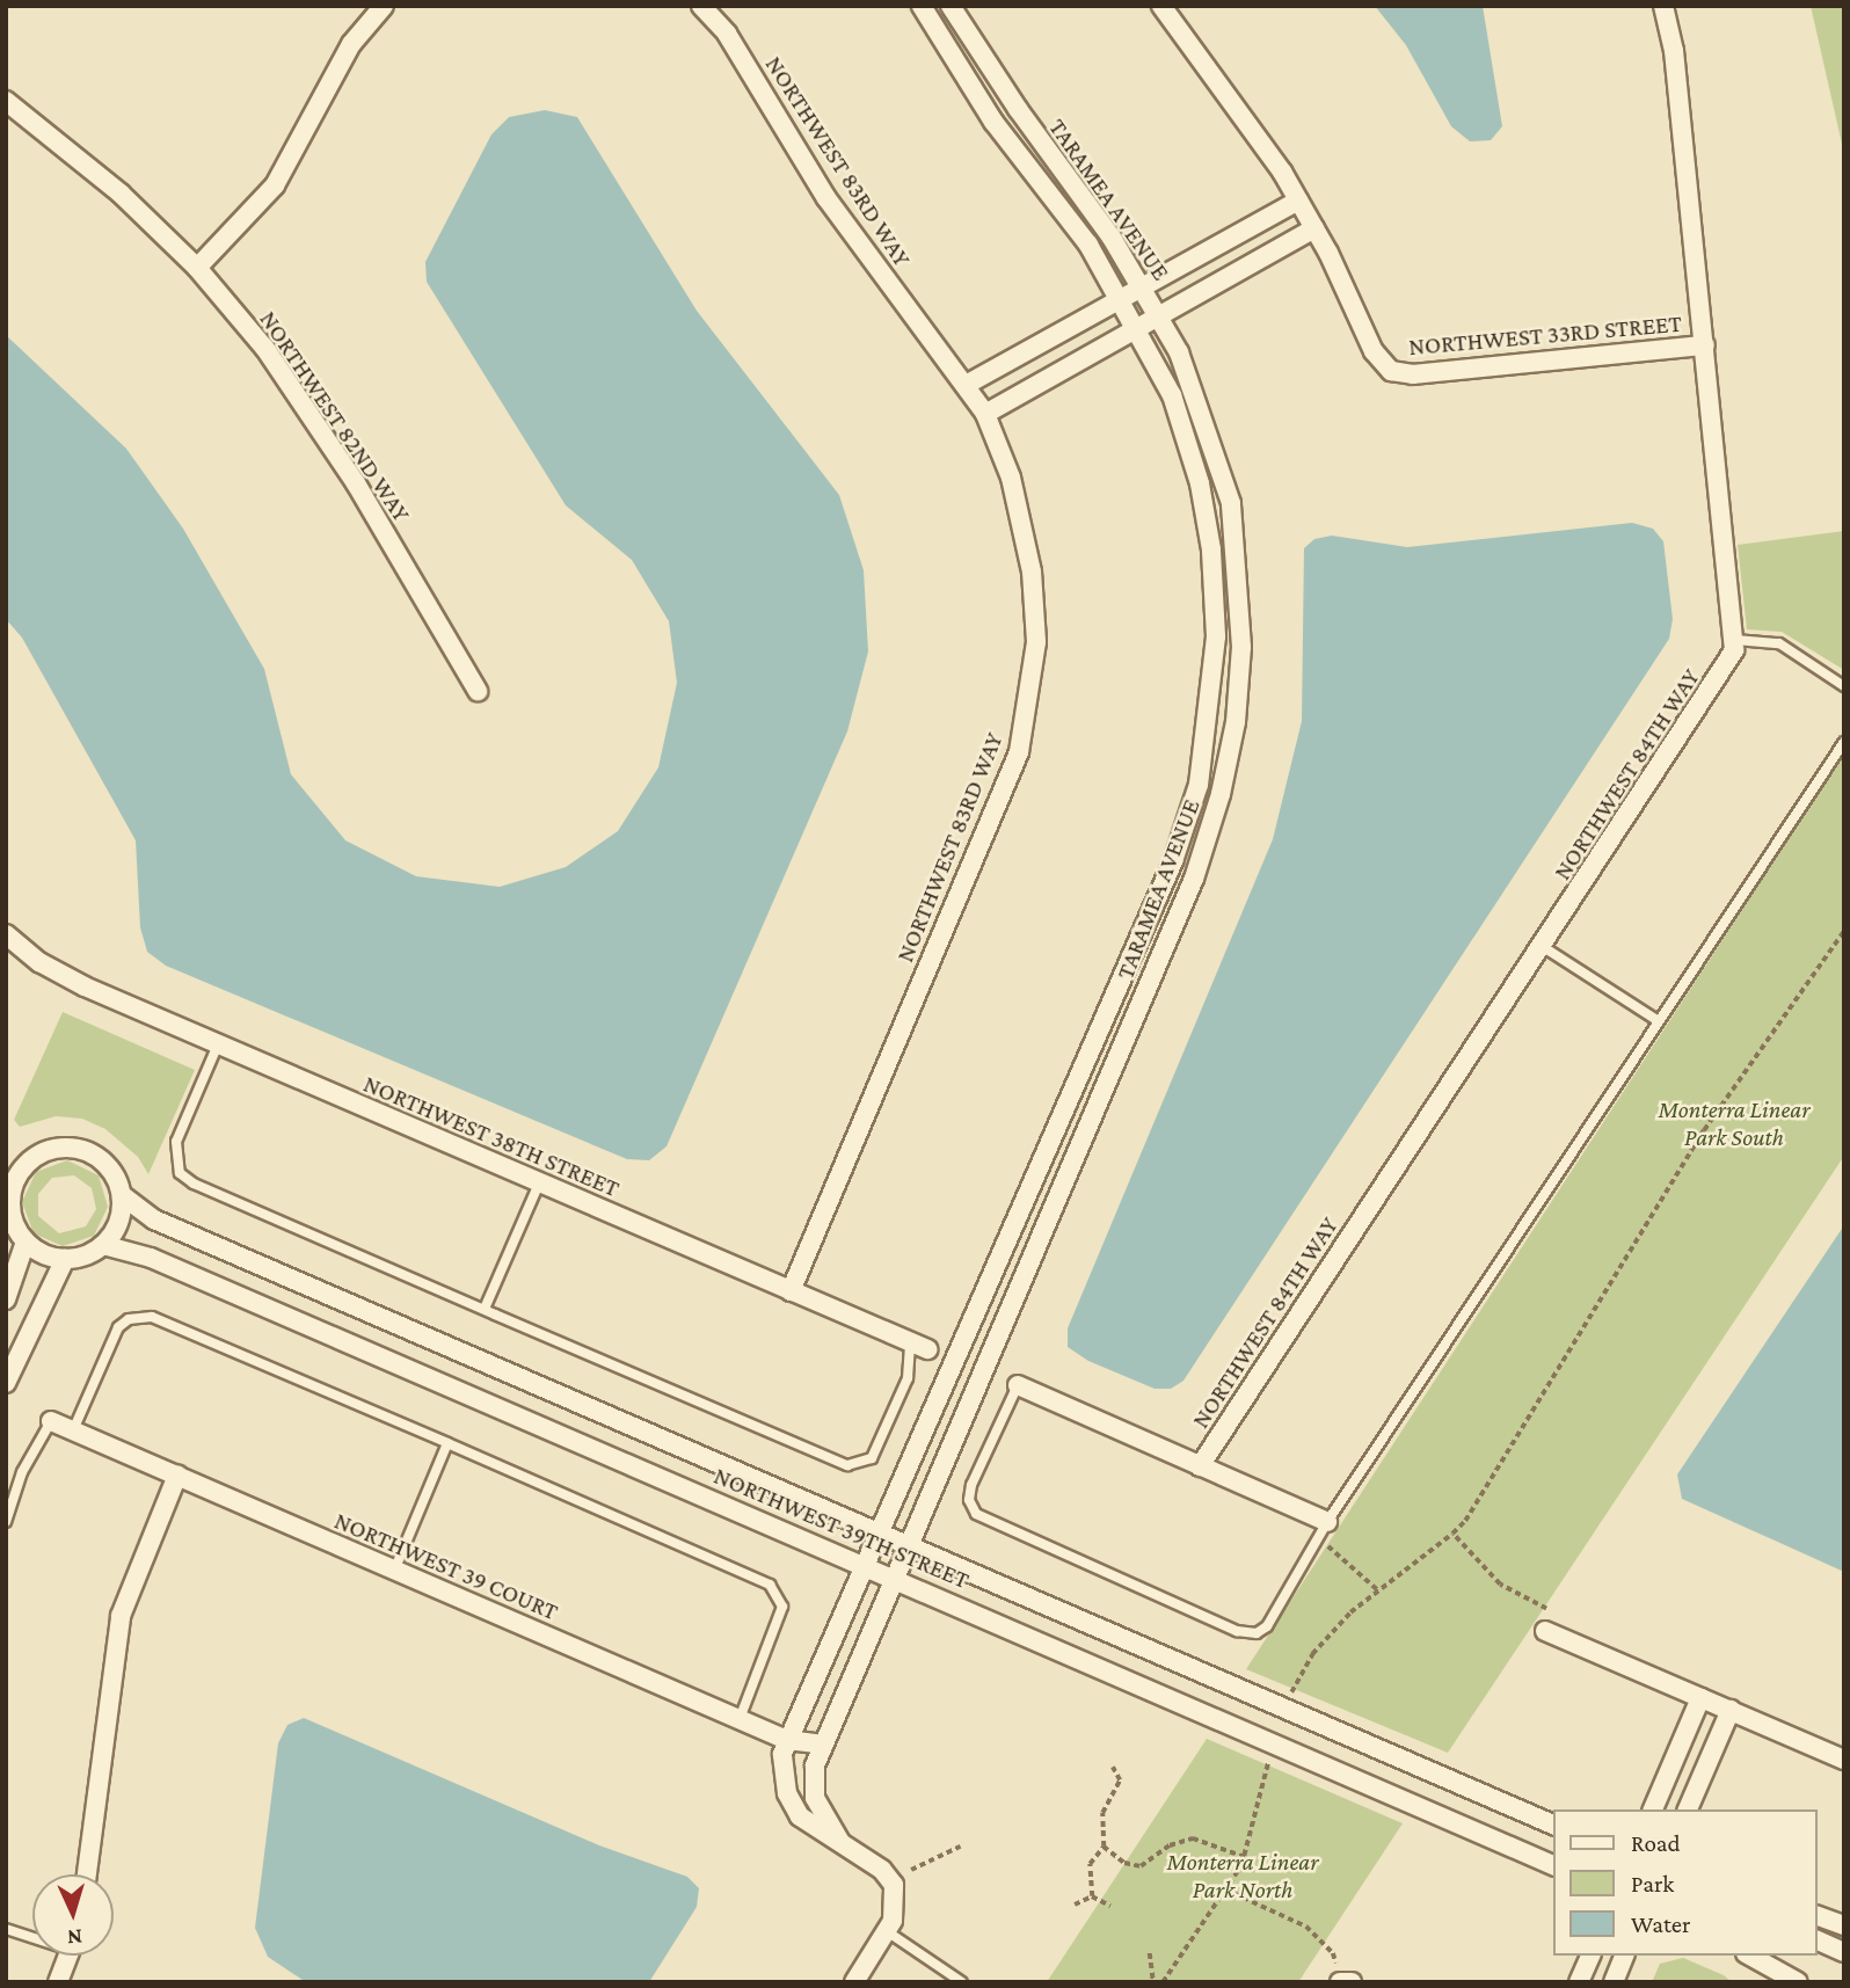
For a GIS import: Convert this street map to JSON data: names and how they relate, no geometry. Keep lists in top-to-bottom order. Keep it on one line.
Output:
{"streets":{"street":["NORTHWEST 83RD WAY","TARAMEA AVENUE","NORTHWEST 33RD STREET","NORTHWEST 82ND WAY","NORTHWEST 84TH WAY","NORTHWEST 38TH STREET","NORTHWEST 39TH STREET","NORTHWEST 39 COURT"]},"crossings":[["NORTHWEST 83RD WAY","NORTHWEST 38TH STREET"],["TARAMEA AVENUE","NORTHWEST 39TH STREET"],["TARAMEA AVENUE","NORTHWEST 39 COURT"],["NORTHWEST 33RD STREET","NORTHWEST 84TH WAY"]],"parks":["Monterra Linear Park South","Monterra Linear Park North"],"legend":["Road","Park","Water"],"north":"bottom"}
